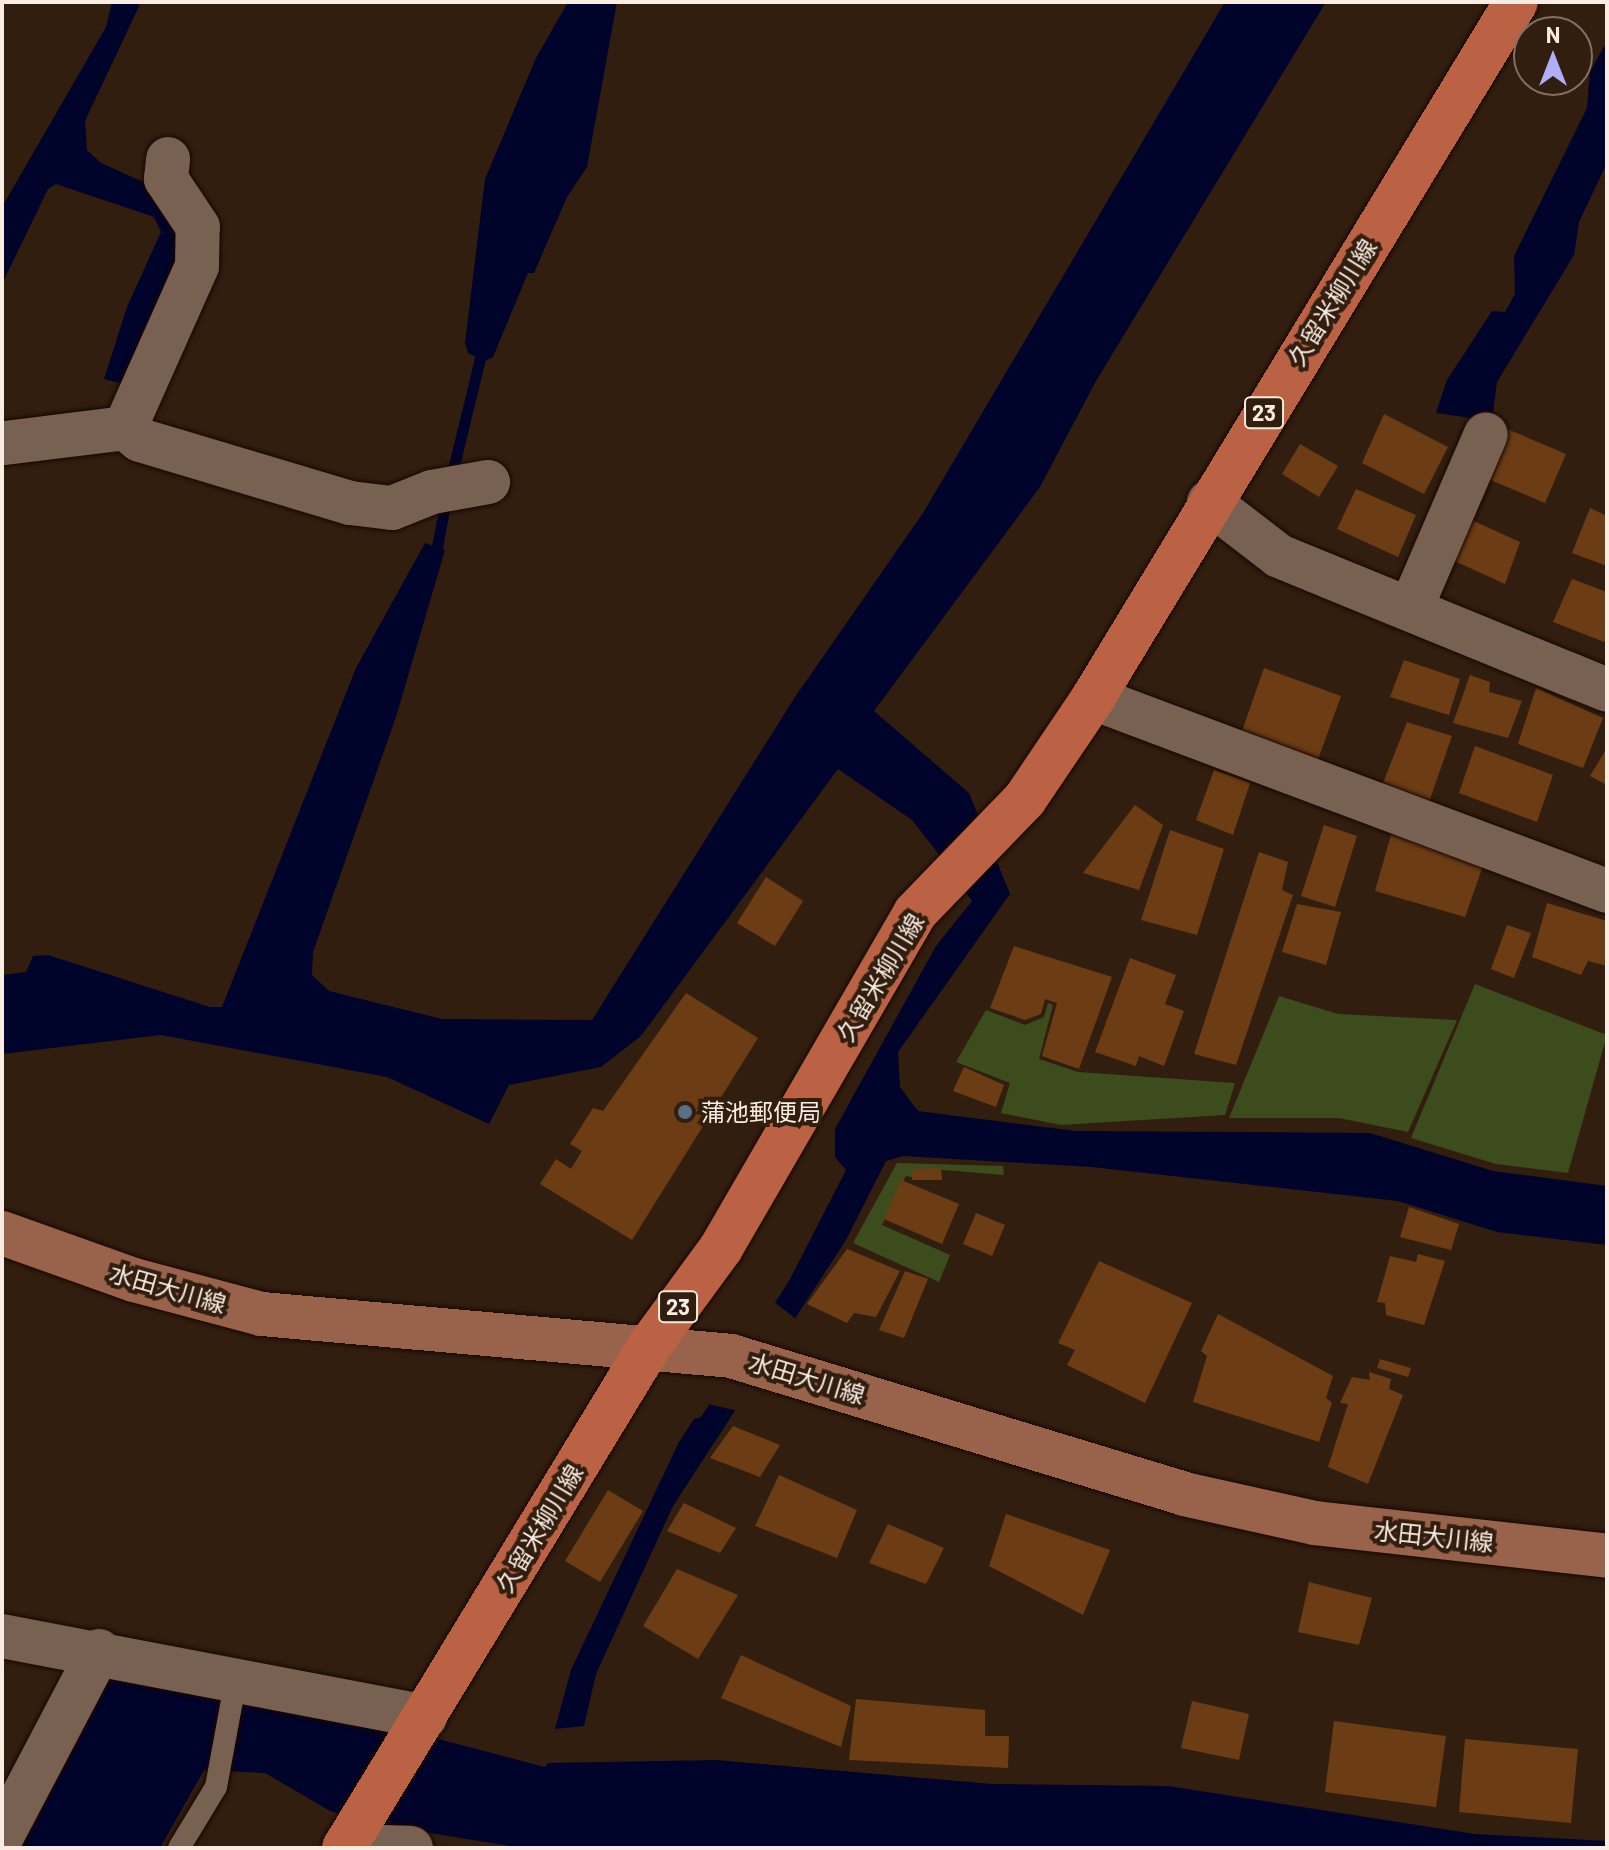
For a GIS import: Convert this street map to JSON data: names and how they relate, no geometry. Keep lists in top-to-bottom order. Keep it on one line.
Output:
{"streets":{"main road":["久留米柳川線","23","水田大川線"]},"crossings":[["久留米柳川線","水田大川線"]],"places":["蒲池郵便局"],"north":"top"}
